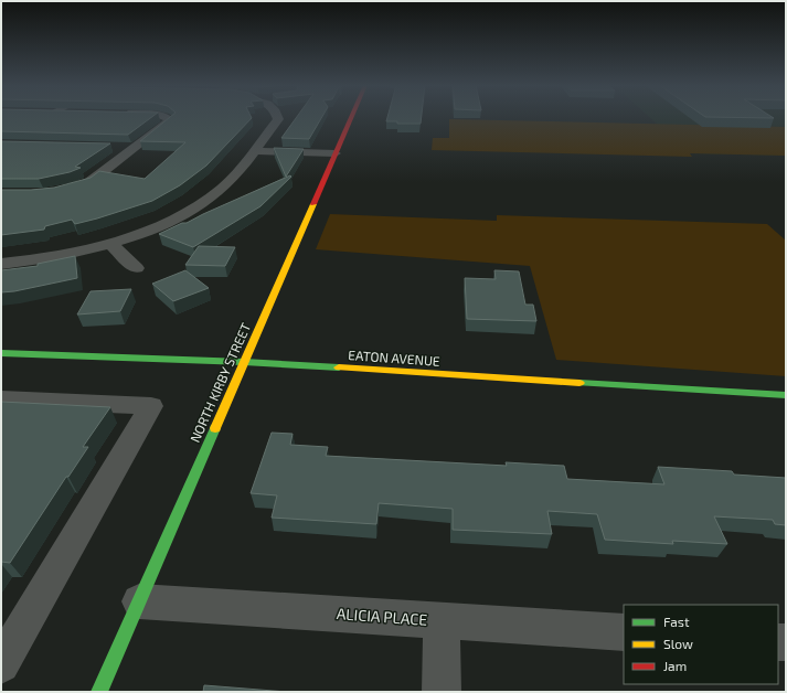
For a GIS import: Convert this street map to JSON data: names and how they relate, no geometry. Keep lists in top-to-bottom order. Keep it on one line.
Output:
{"streets":{"street":["EATON AVENUE","NORTH KIRBY STREET","ALICIA PLACE"]},"crossings":[["EATON AVENUE","NORTH KIRBY STREET"],["NORTH KIRBY STREET","ALICIA PLACE"]],"legend":["Fast","Slow","Jam"]}
